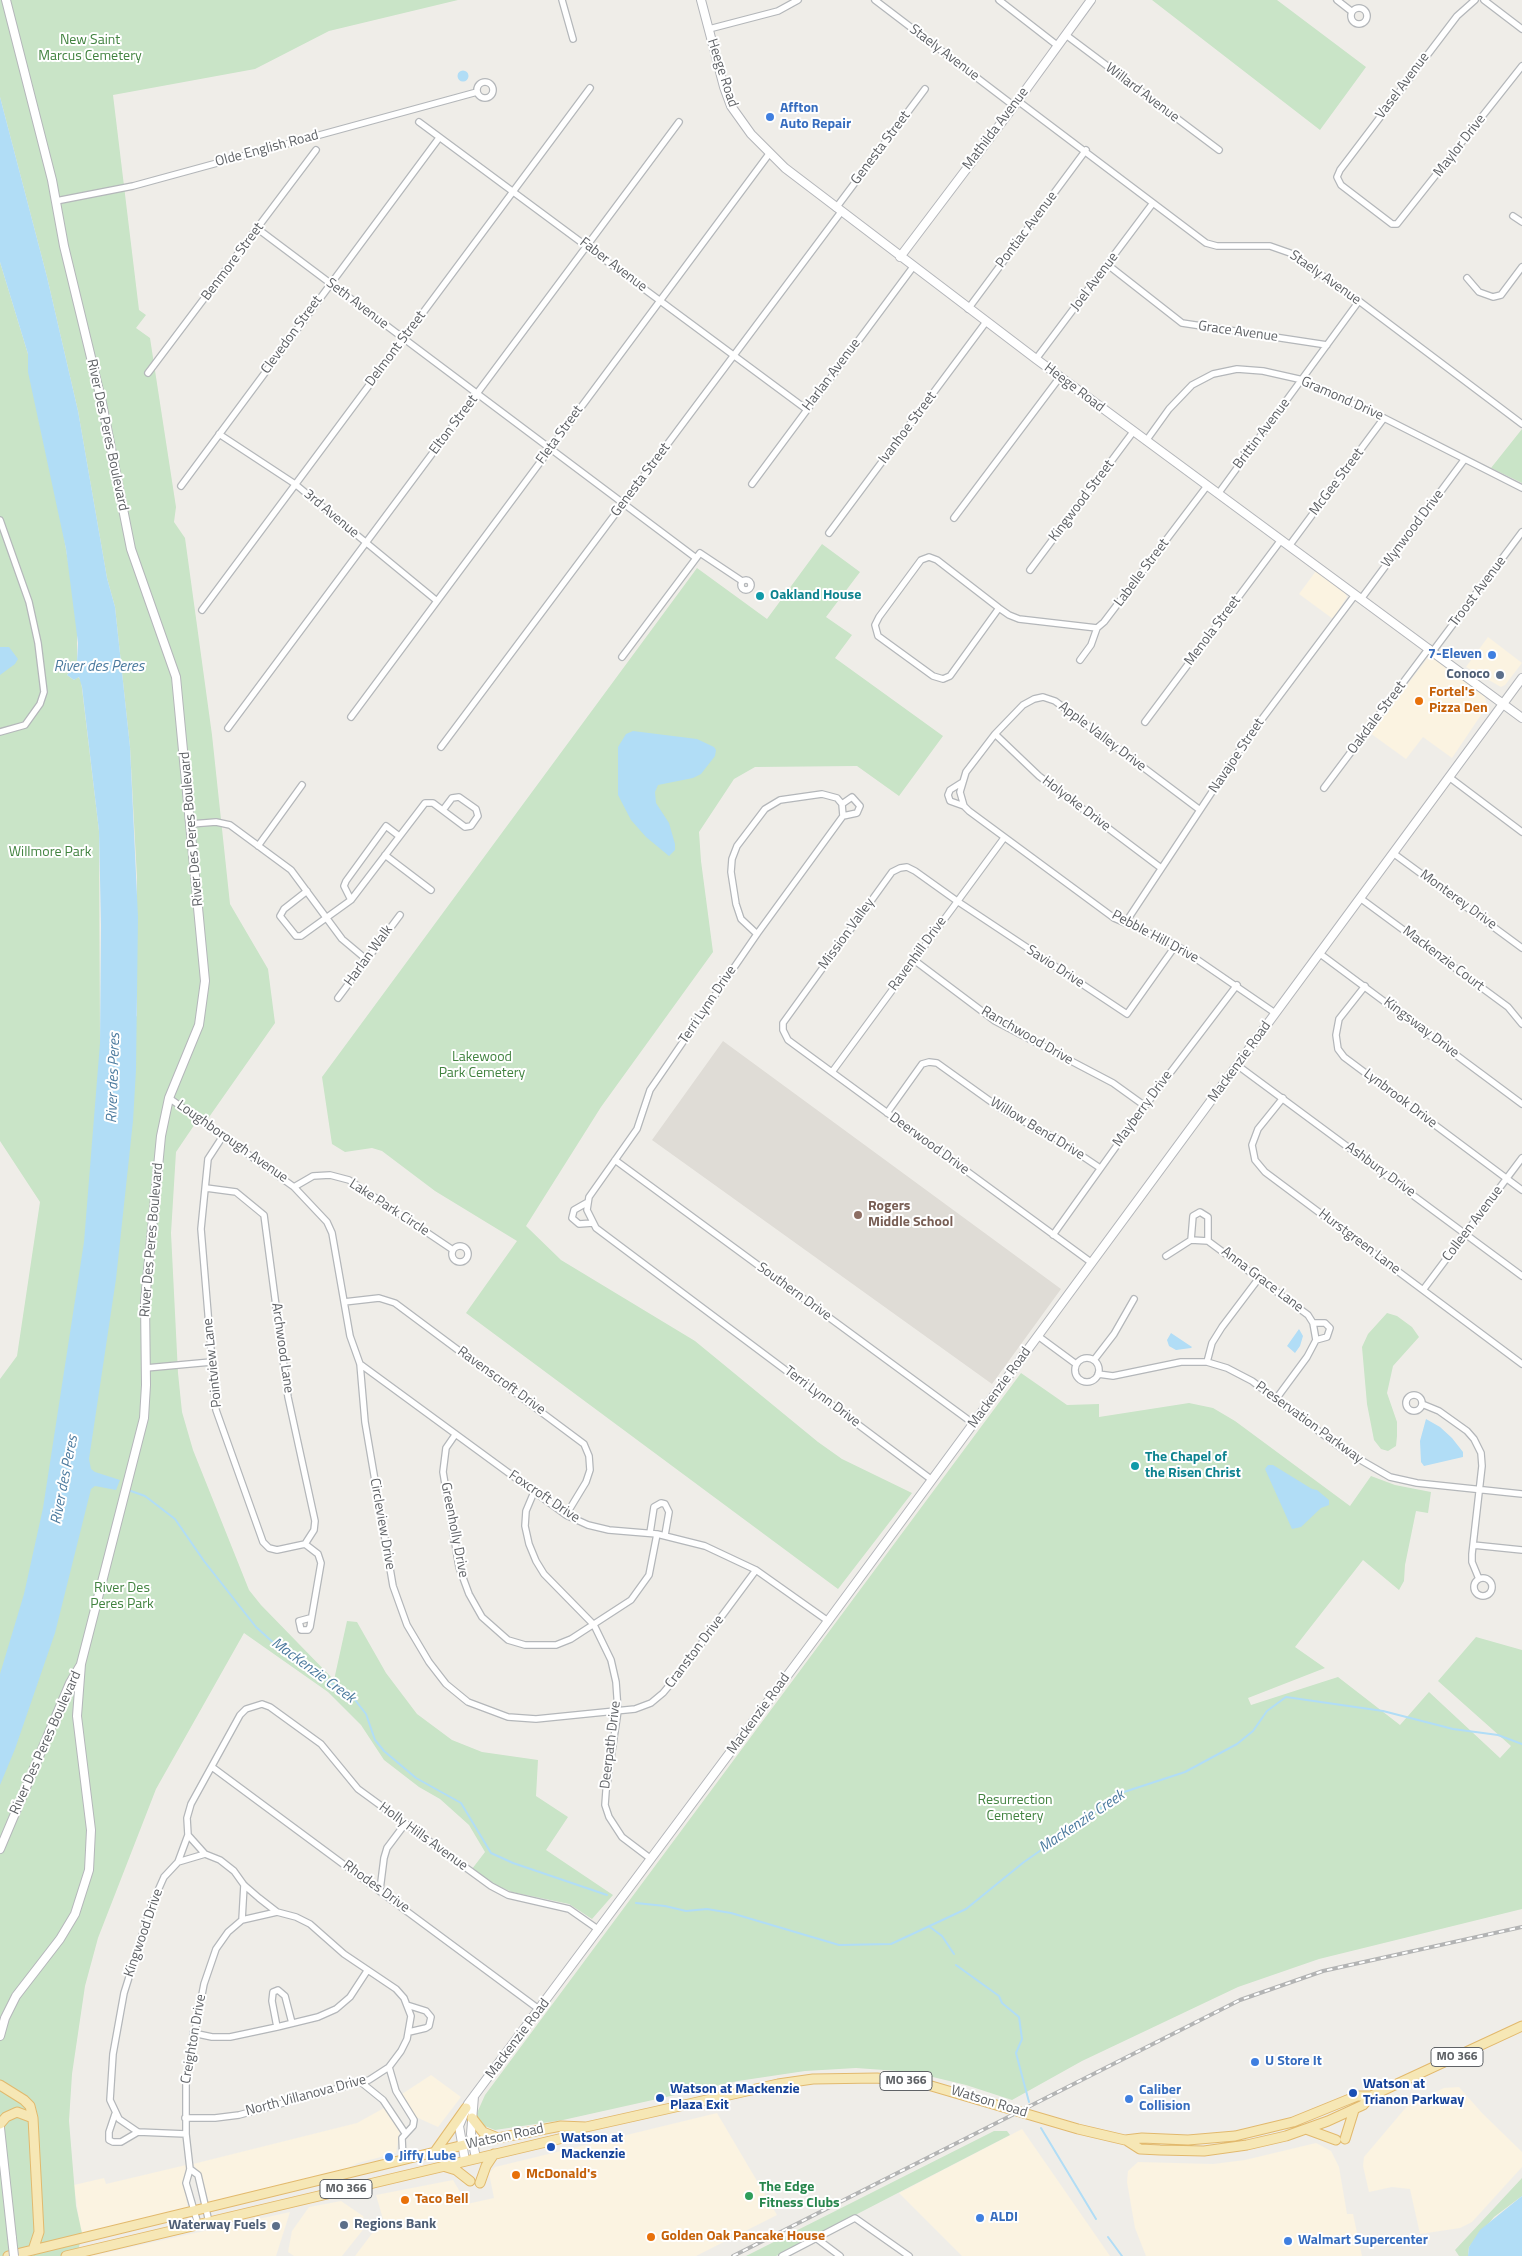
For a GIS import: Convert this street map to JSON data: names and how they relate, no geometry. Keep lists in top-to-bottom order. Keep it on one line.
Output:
{"streets":{"main road":["Heege Road","Mathilda Avenue","River Des Peres Boulevard","Mackenzie Road","MO 366","Watson Road"],"street":["Staely Avenue","Vasel Avenue","Willard Avenue","Maylor Drive","Genesta Street","Olde English Road","Pontiac Avenue","Benmore Street","Faber Avenue","Joel Avenue","Seth Avenue","Grace Avenue","Clevedon Street","Delmont Street","Harlan Avenue","Gramond Drive","Elton Street","Ivanhoe Street","Brittin Avenue","Fleta Street","McGee Street","Kingwood Street","3rd Avenue","Wynwood Drive","Labelle Street","Troost Avenue","Menola Street","Oakdale Street","Apple Valley Drive","Navajoe Street","Holyoke Drive","Monterey Drive","Mission Valley","Pebble Hill Drive","Ravenhill Drive","Harlan Walk","Mackenzie Court","Savio Drive","Terri Lynn Drive","Kingsway Drive","Ranchwood Drive","Lynbrook Drive","Mayberry Drive","Willow Bend Drive","Loughborough Avenue","Deerwood Drive","Ashbury Drive","Lake Park Circle","Colleen Avenue","Hurstgreen Lane","Anna Grace Lane","Southern Drive","Archwood Lane","Pointview Lane","Ravenscroft Drive","Preservation Parkway","Foxcroft Drive","Circleview Drive","Greenholly Drive","Cranston Drive","Deerpath Drive","Holly Hills Avenue","Rhodes Drive","Kingwood Drive","Creighton Drive","North Villanova Drive"]},"crossings":[["Staely Avenue","Mathilda Avenue"],["Staely Avenue","Pontiac Avenue"],["Staely Avenue","Joel Avenue"],["Staely Avenue","Brittin Avenue"],["Heege Road","Mathilda Avenue"],["Heege Road","Genesta Street"],["Heege Road","Pontiac Avenue"],["Heege Road","Joel Avenue"],["Heege Road","Harlan Avenue"],["Heege Road","Gramond Drive"],["Heege Road","Ivanhoe Street"],["Heege Road","Brittin Avenue"],["Heege Road","Fleta Street"],["Heege Road","McGee Street"],["Heege Road","Kingwood Street"],["Heege Road","Wynwood Drive"],["Heege Road","Labelle Street"],["Heege Road","Troost Avenue"],["Heege Road","Menola Street"],["Heege Road","Oakdale Street"],["Heege Road","Navajoe Street"],["Heege Road","Mackenzie Road"],["Vasel Avenue","Maylor Drive"],["Willard Avenue","Mathilda Avenue"],["Genesta Street","Faber Avenue"],["Genesta Street","Seth Avenue"],["Olde English Road","River Des Peres Boulevard"],["Benmore Street","Seth Avenue"],["Faber Avenue","Clevedon Street"],["Faber Avenue","Delmont Street"],["Faber Avenue","Harlan Avenue"],["Faber Avenue","Elton Street"],["Faber Avenue","Fleta Street"],["Joel Avenue","Grace Avenue"],["Seth Avenue","Clevedon Street"],["Seth Avenue","Delmont Street"],["Seth Avenue","Elton Street"],["Seth Avenue","Fleta Street"],["Grace Avenue","Brittin Avenue"],["Clevedon Street","3rd Avenue"],["Delmont Street","3rd Avenue"],["Gramond Drive","Brittin Avenue"],["Gramond Drive","McGee Street"],["Gramond Drive","Wynwood Drive"],["Elton Street","3rd Avenue"],["River Des Peres Boulevard","Loughborough Avenue"],["Fleta Street","3rd Avenue"],["Wynwood Drive","Navajoe Street"],["Troost Avenue","Oakdale Street"],["Apple Valley Drive","Navajoe Street"],["Apple Valley Drive","Holyoke Drive"],["Apple Valley Drive","Pebble Hill Drive"],["Navajoe Street","Holyoke Drive"],["Navajoe Street","Pebble Hill Drive"],["Monterey Drive","Mackenzie Road"],["Mission Valley","Savio Drive"],["Mission Valley","Deerwood Drive"],["Pebble Hill Drive","Ravenhill Drive"],["Pebble Hill Drive","Savio Drive"],["Pebble Hill Drive","Mackenzie Road"],["Pebble Hill Drive","Mayberry Drive"],["Ravenhill Drive","Savio Drive"],["Ravenhill Drive","Ranchwood Drive"],["Ravenhill Drive","Deerwood Drive"],["Mackenzie Court","Mackenzie Road"],["Terri Lynn Drive","Mackenzie Road"],["Terri Lynn Drive","Southern Drive"],["Kingsway Drive","Mackenzie Road"],["Kingsway Drive","Lynbrook Drive"],["Ranchwood Drive","Mayberry Drive"],["Mackenzie Road","Deerwood Drive"],["Mackenzie Road","Ashbury Drive"],["Mackenzie Road","Southern Drive"],["Mackenzie Road","Preservation Parkway"],["Mackenzie Road","Foxcroft Drive"],["Mackenzie Road","Deerpath Drive"],["Mackenzie Road","Holly Hills Avenue"],["Mackenzie Road","Rhodes Drive"],["Mackenzie Road","Watson Road"],["Lynbrook Drive","Colleen Avenue"],["Mayberry Drive","Willow Bend Drive"],["Mayberry Drive","Deerwood Drive"],["Willow Bend Drive","Deerwood Drive"],["Loughborough Avenue","Lake Park Circle"],["Loughborough Avenue","Pointview Lane"],["Loughborough Avenue","Circleview Drive"],["Ashbury Drive","Colleen Avenue"],["Ashbury Drive","Hurstgreen Lane"],["Lake Park Circle","Circleview Drive"],["Colleen Avenue","Hurstgreen Lane"],["Anna Grace Lane","Preservation Parkway"],["Archwood Lane","Pointview Lane"],["Ravenscroft Drive","Foxcroft Drive"],["Ravenscroft Drive","Circleview Drive"],["Foxcroft Drive","Circleview Drive"],["Foxcroft Drive","Greenholly Drive"],["Foxcroft Drive","Cranston Drive"],["Foxcroft Drive","Deerpath Drive"],["Circleview Drive","Cranston Drive"],["Circleview Drive","Deerpath Drive"],["Greenholly Drive","Deerpath Drive"],["Cranston Drive","Deerpath Drive"],["Holly Hills Avenue","Kingwood Drive"],["Rhodes Drive","Kingwood Drive"],["Creighton Drive","MO 366"],["Creighton Drive","North Villanova Drive"],["Creighton Drive","Watson Road"],["MO 366","Watson Road"]],"water":["River des Peres","MacKenzie Creek"],"parks":["New Saint Marcus Cemetery","Willmore Park","Lakewood Park Cemetery","River Des Peres Park","Resurrection Cemetery"],"places":["Affton Auto Repair","Oakland House","7-Eleven","Conoco","Fortel's Pizza Den","Rogers Middle School","The Chapel of the Risen Christ","U Store It","Watson at Trianon Parkway","Watson at Mackenzie Plaza Exit","Caliber Collision","Watson at Mackenzie","Jiffy Lube","McDonald's","The Edge Fitness Clubs","Taco Bell","ALDI","Regions Bank","Waterway Fuels","Golden Oak Pancake House","Walmart Supercenter"]}
